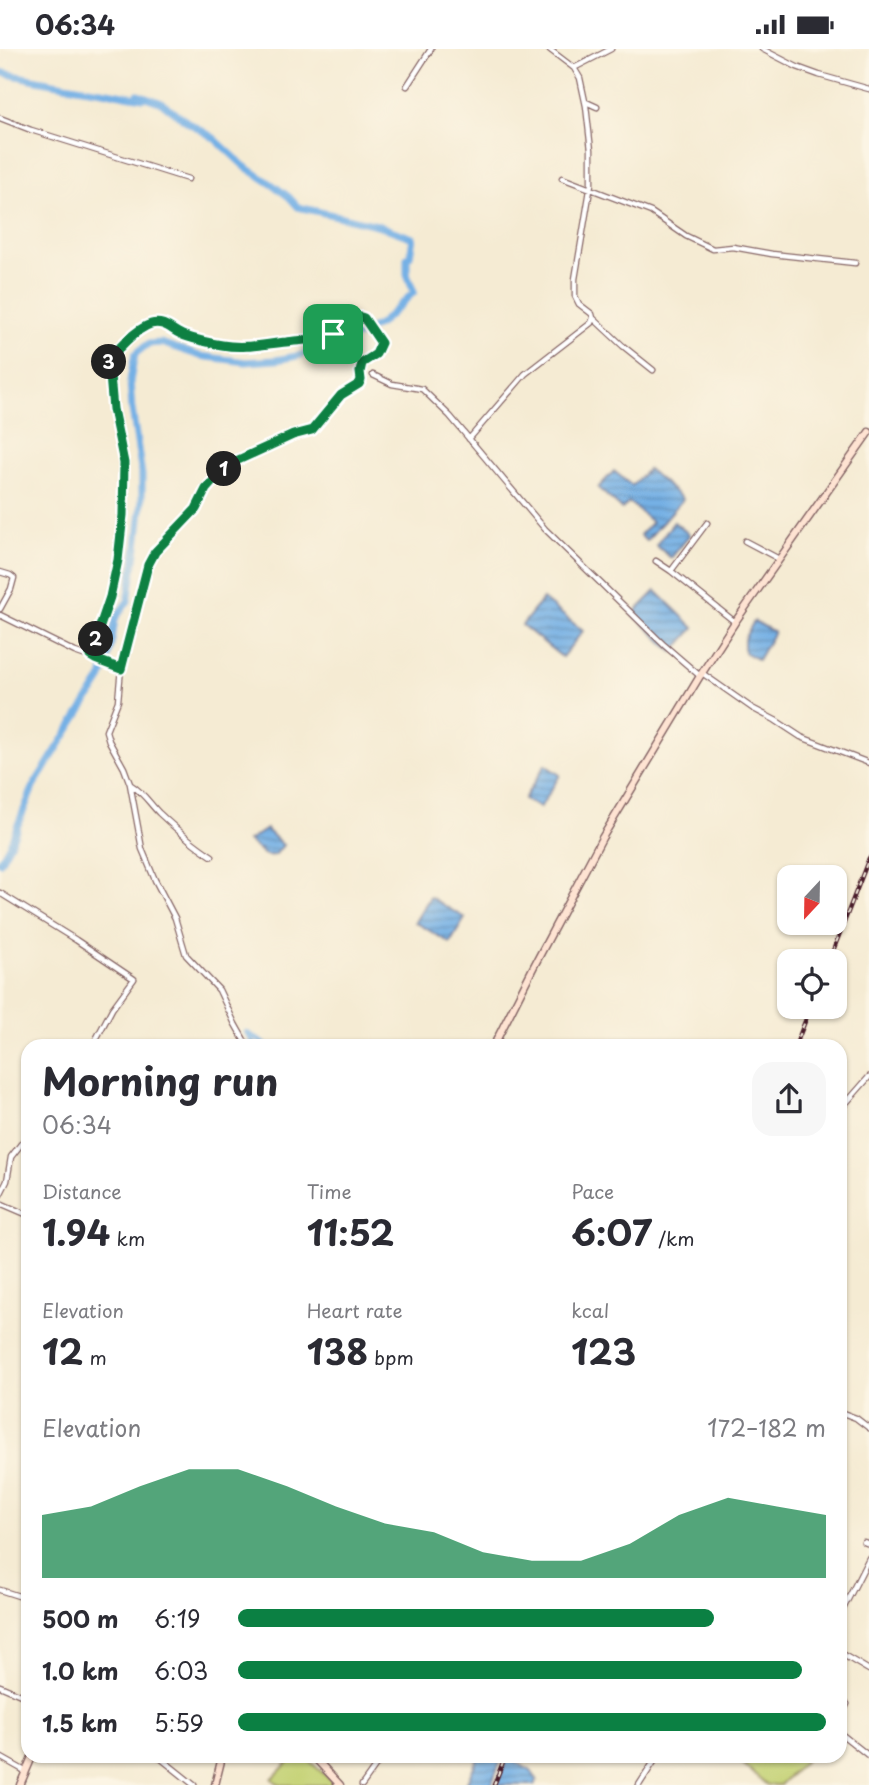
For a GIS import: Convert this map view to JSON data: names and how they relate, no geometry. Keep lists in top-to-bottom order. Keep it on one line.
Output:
{"north":"bottom","page":{"status":"06:34","pins":["3","1","2"],"heading":["Morning run","06:34"],"stats":[["Distance","1.94 km"],["Time","11:52"],["Pace","6:07 /km"],["Elevation","12 m"],["Heart rate","138 bpm"],["kcal","123"]],"chart":["Elevation","172–182 m"],"list":[{"name":"500 m","note":"6:19"},{"name":"1.0 km","note":"6:03"},{"name":"1.5 km","note":"5:59"}]}}
